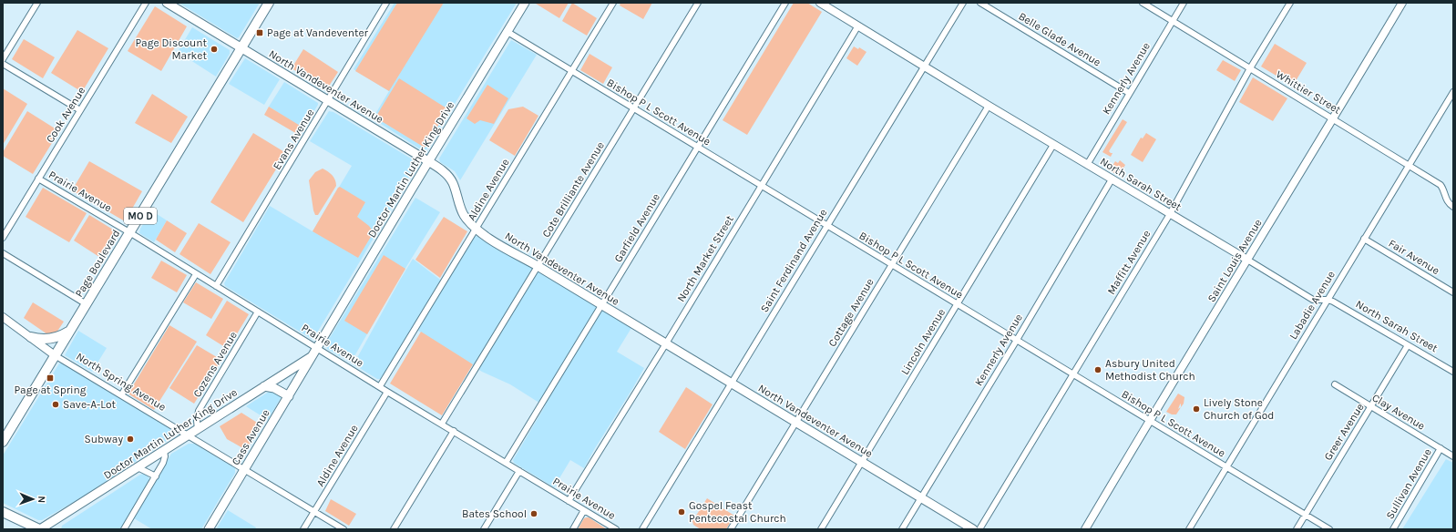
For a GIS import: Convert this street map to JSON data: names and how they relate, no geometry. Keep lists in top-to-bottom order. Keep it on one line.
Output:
{"streets":{"main road":["North Vandeventer Avenue","Doctor Martin Luther King Drive","MO D","Page Boulevard","Cass Avenue"],"street":["Belle Glade Avenue","Kennerly Avenue","Whittier Street","Bishop P L Scott Avenue","Cook Avenue","Evans Avenue","North Sarah Street","Aldine Avenue","Cote Brilliante Avenue","Prairie Avenue","Garfield Avenue","Fair Avenue","North Market Street","Saint Ferdinand Avenue","Saint Louis Avenue","Maffitt Avenue","Labadie Avenue","Cottage Avenue","Lincoln Avenue","Cozens Avenue","North Spring Avenue","Clay Avenue","Greer Avenue","Sullivan Avenue"]},"crossings":[["Belle Glade Avenue","Kennerly Avenue"],["Kennerly Avenue","North Vandeventer Avenue"],["Kennerly Avenue","Whittier Street"],["Kennerly Avenue","Bishop P L Scott Avenue"],["Kennerly Avenue","North Sarah Street"],["North Vandeventer Avenue","Evans Avenue"],["North Vandeventer Avenue","Doctor Martin Luther King Drive"],["North Vandeventer Avenue","Aldine Avenue"],["North Vandeventer Avenue","Cote Brilliante Avenue"],["North Vandeventer Avenue","Garfield Avenue"],["North Vandeventer Avenue","North Market Street"],["North Vandeventer Avenue","Saint Ferdinand Avenue"],["North Vandeventer Avenue","Page Boulevard"],["North Vandeventer Avenue","Cottage Avenue"],["North Vandeventer Avenue","Lincoln Avenue"],["Whittier Street","Saint Louis Avenue"],["Whittier Street","Maffitt Avenue"],["Whittier Street","Labadie Avenue"],["Bishop P L Scott Avenue","Doctor Martin Luther King Drive"],["Bishop P L Scott Avenue","Aldine Avenue"],["Bishop P L Scott Avenue","Cote Brilliante Avenue"],["Bishop P L Scott Avenue","Garfield Avenue"],["Bishop P L Scott Avenue","North Market Street"],["Bishop P L Scott Avenue","Saint Ferdinand Avenue"],["Bishop P L Scott Avenue","Saint Louis Avenue"],["Bishop P L Scott Avenue","Maffitt Avenue"],["Bishop P L Scott Avenue","Labadie Avenue"],["Bishop P L Scott Avenue","Cottage Avenue"],["Bishop P L Scott Avenue","Lincoln Avenue"],["Bishop P L Scott Avenue","Greer Avenue"],["Cook Avenue","Prairie Avenue"],["Evans Avenue","Prairie Avenue"],["Doctor Martin Luther King Drive","Prairie Avenue"],["Doctor Martin Luther King Drive","Cozens Avenue"],["Doctor Martin Luther King Drive","North Spring Avenue"],["Doctor Martin Luther King Drive","Cass Avenue"],["North Sarah Street","North Market Street"],["North Sarah Street","Saint Ferdinand Avenue"],["North Sarah Street","Saint Louis Avenue"],["North Sarah Street","Maffitt Avenue"],["North Sarah Street","Labadie Avenue"],["North Sarah Street","Cottage Avenue"],["North Sarah Street","Lincoln Avenue"],["North Sarah Street","Greer Avenue"],["Aldine Avenue","Prairie Avenue"],["Aldine Avenue","North Spring Avenue"],["Cote Brilliante Avenue","Prairie Avenue"],["Prairie Avenue","Garfield Avenue"],["Prairie Avenue","North Market Street"],["Prairie Avenue","Page Boulevard"],["Prairie Avenue","Cozens Avenue"],["Fair Avenue","Labadie Avenue"],["Page Boulevard","North Spring Avenue"],["North Spring Avenue","Cass Avenue"],["Clay Avenue","Greer Avenue"],["Clay Avenue","Sullivan Avenue"]],"places":{"transit":["Page at Vandeventer","Page at Spring"],"other":["Page Discount Market","Asbury United Methodist Church","Save-A-Lot","Lively Stone Church of God","Subway","Gospel Feast Pentecostal Church","Bates School"]},"north":"right"}
